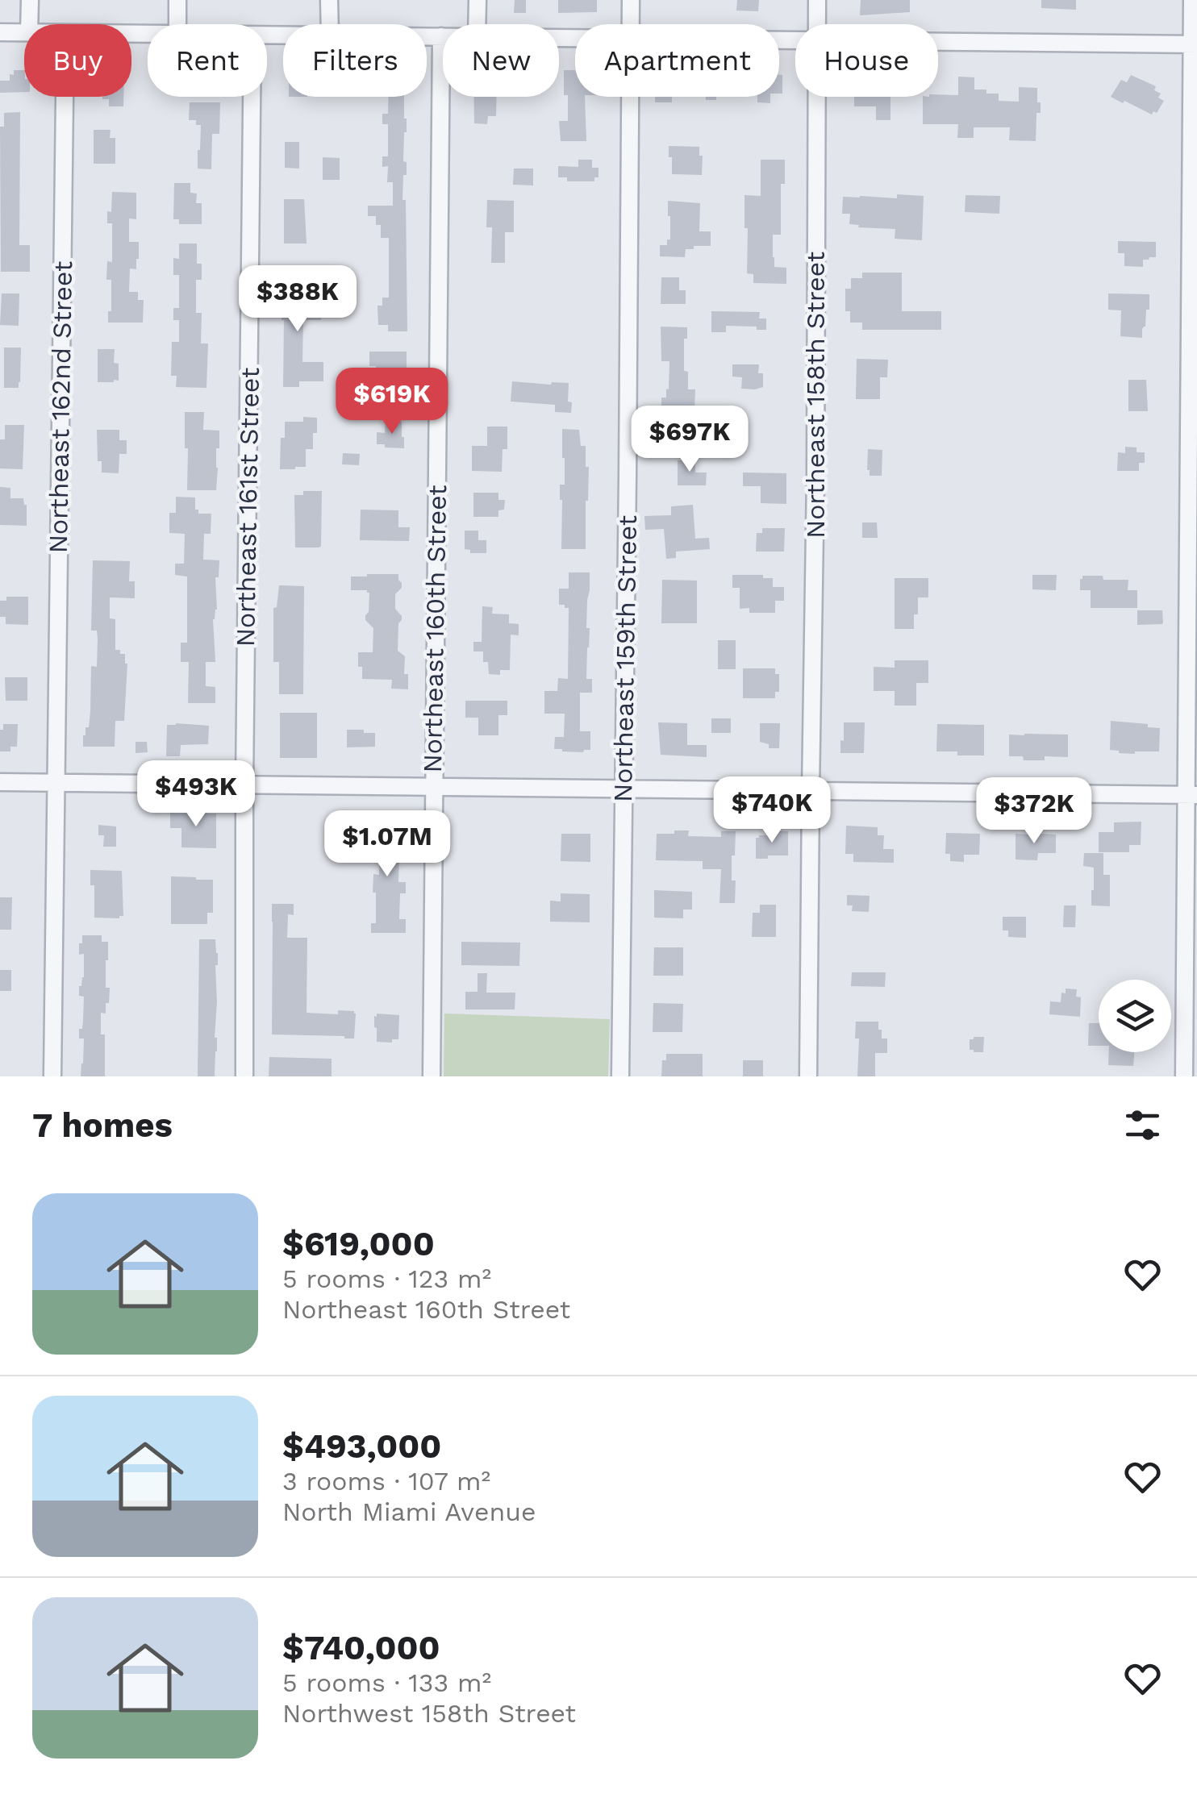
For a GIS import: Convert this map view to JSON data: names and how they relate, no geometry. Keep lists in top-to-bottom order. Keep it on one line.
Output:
{"streets":{"street":["Northeast 158th Street","Northeast 162nd Street","Northeast 161st Street","Northeast 160th Street","Northeast 159th Street"]},"page":{"chip":["Buy","Rent","Filters","New","Apartment","House"],"price":["$388K","$619K","$697K","$493K","$740K","$372K","$1.07M"],"heading":"7 homes","list":[{"name":"$619,000","note":"5 rooms · 123 m² · Northeast 160th Street"},{"name":"$493,000","note":"3 rooms · 107 m² · North Miami Avenue"},{"name":"$740,000","note":"5 rooms · 133 m² · Northwest 158th Street"}]}}
